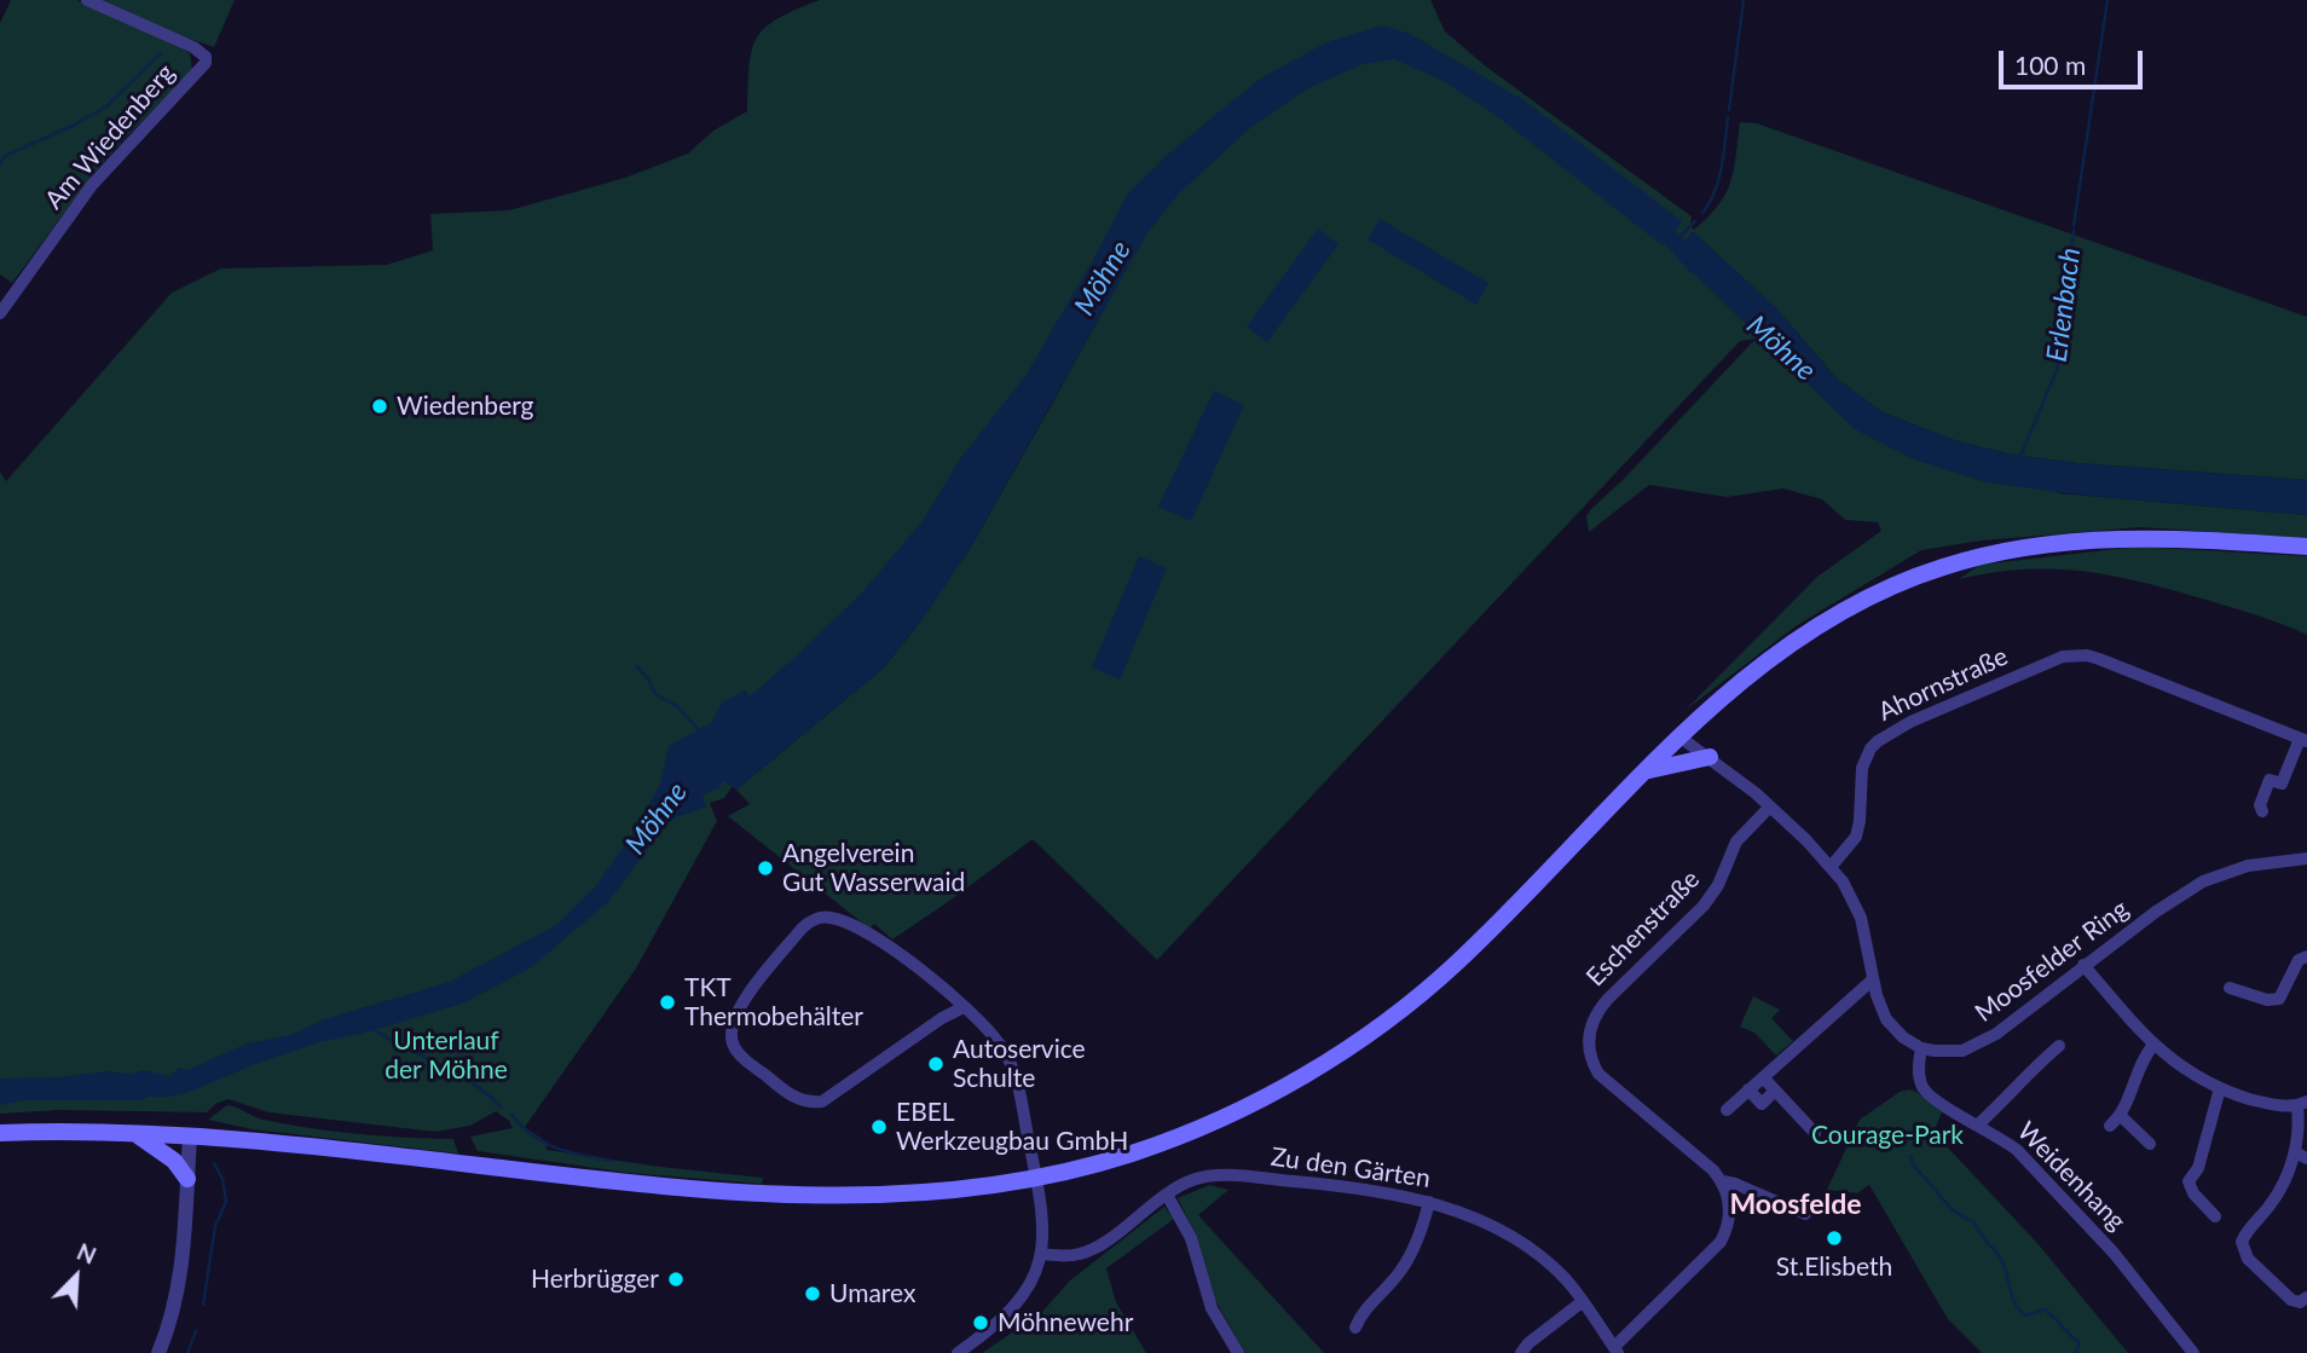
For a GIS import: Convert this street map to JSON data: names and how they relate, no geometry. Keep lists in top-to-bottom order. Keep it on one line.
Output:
{"streets":{"street":["Am Wiedenberg","Ahornstraße","Eschenstraße","Moosfelder Ring","Zu den Gärten","Weidenhang"]},"crossings":[["Moosfelder Ring","Weidenhang"]],"districts":["Moosfelde"],"water":["Möhne","Erlenbach"],"parks":["Unterlauf der Möhne","Courage-Park"],"places":["Wiedenberg","Angelverein Gut Wasserwaid","TKT Thermobehälter","Autoservice Schulte","EBEL Werkzeugbau GmbH","St.Elisbeth","Herbrügger","Umarex","Möhnewehr"],"scale_bar":"100 m","north":"top right"}
